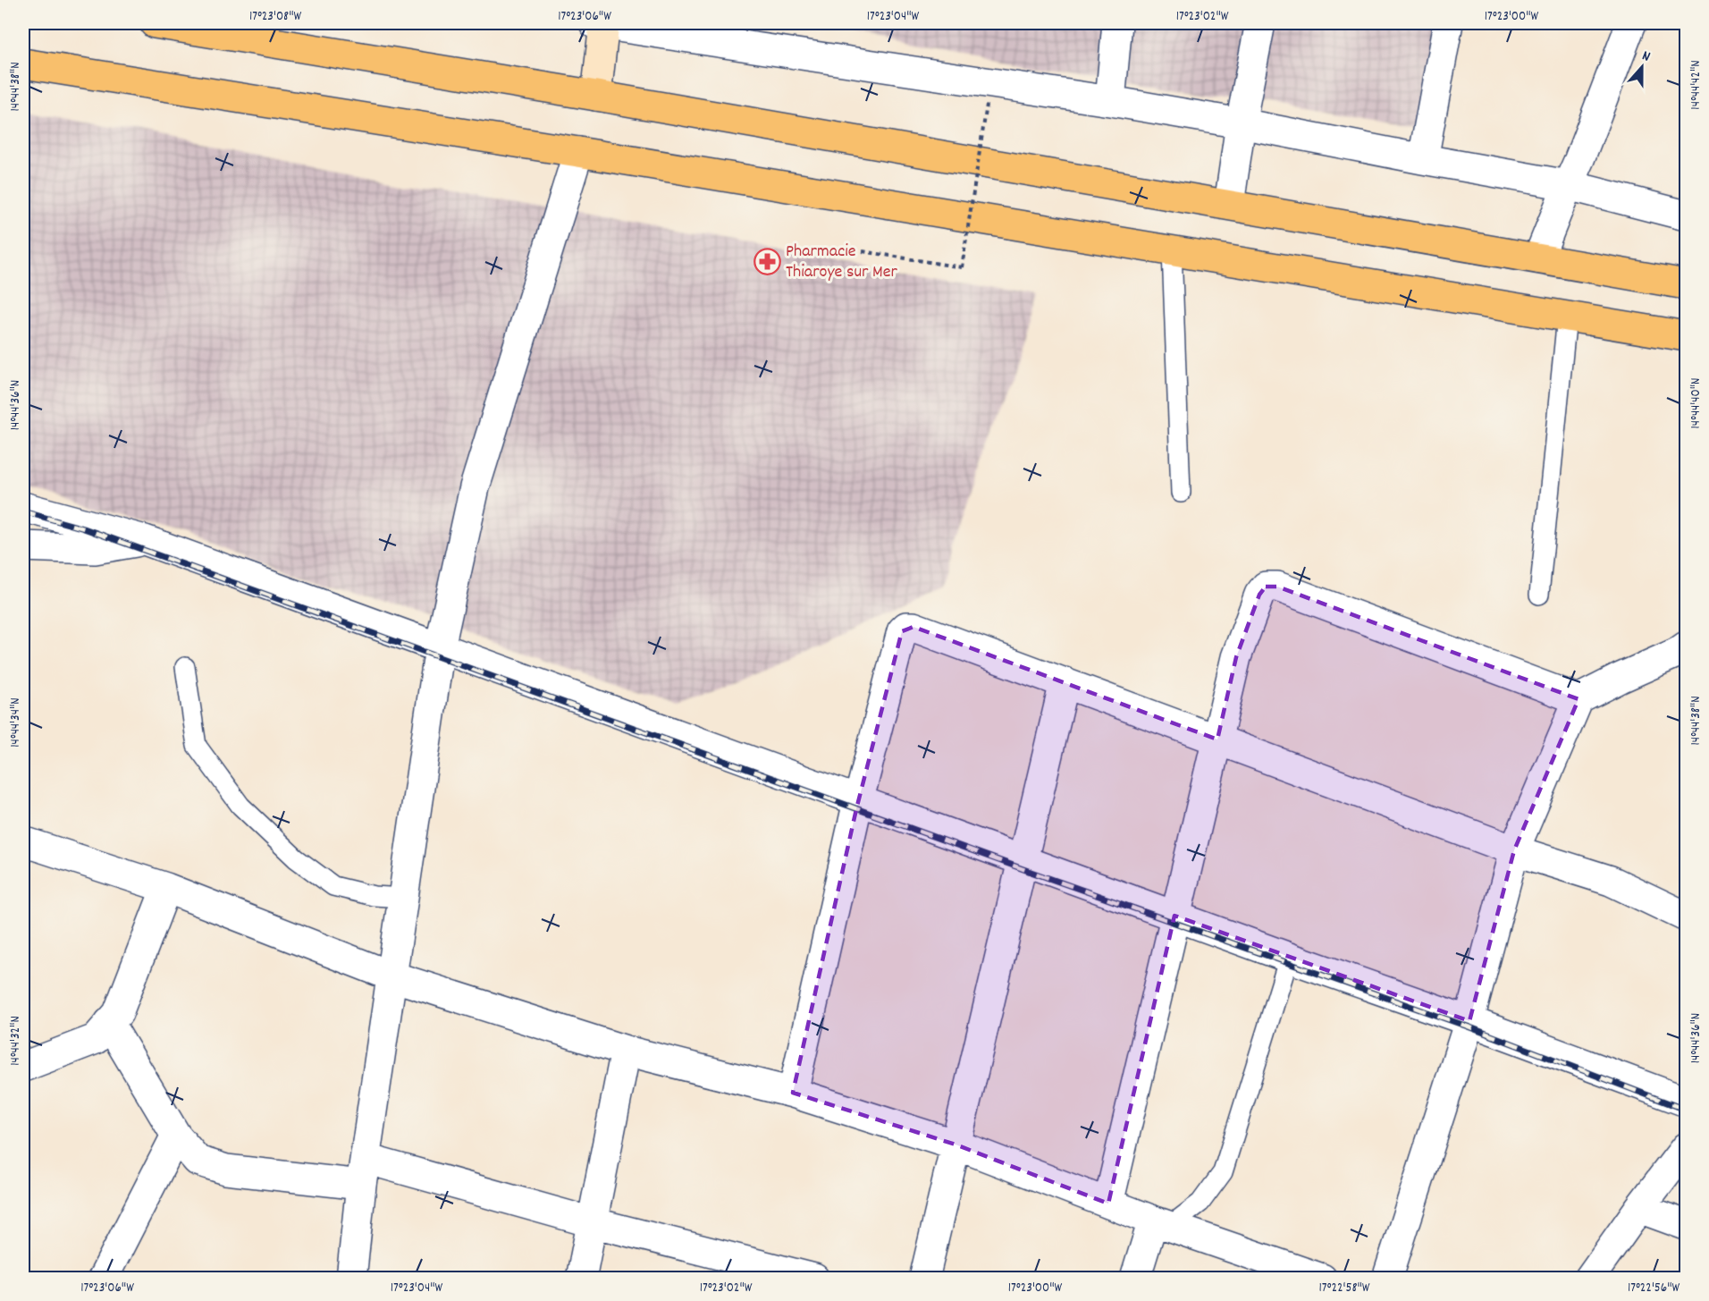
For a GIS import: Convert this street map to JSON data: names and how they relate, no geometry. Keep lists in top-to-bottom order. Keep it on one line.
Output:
{"places":{"pharmacy":["Pharmacie Thiaroye sur Mer"]},"north":"top","coordinates":["17°23'08\"W","17°23'06\"W","17°23'04\"W","17°23'02\"W","17°23'00\"W","14°44'42\"N","14°44'38\"N","14°44'40\"N","14°44'36\"N","14°44'34\"N","14°44'32\"N","17°22'58\"W","17°22'56\"W"]}
